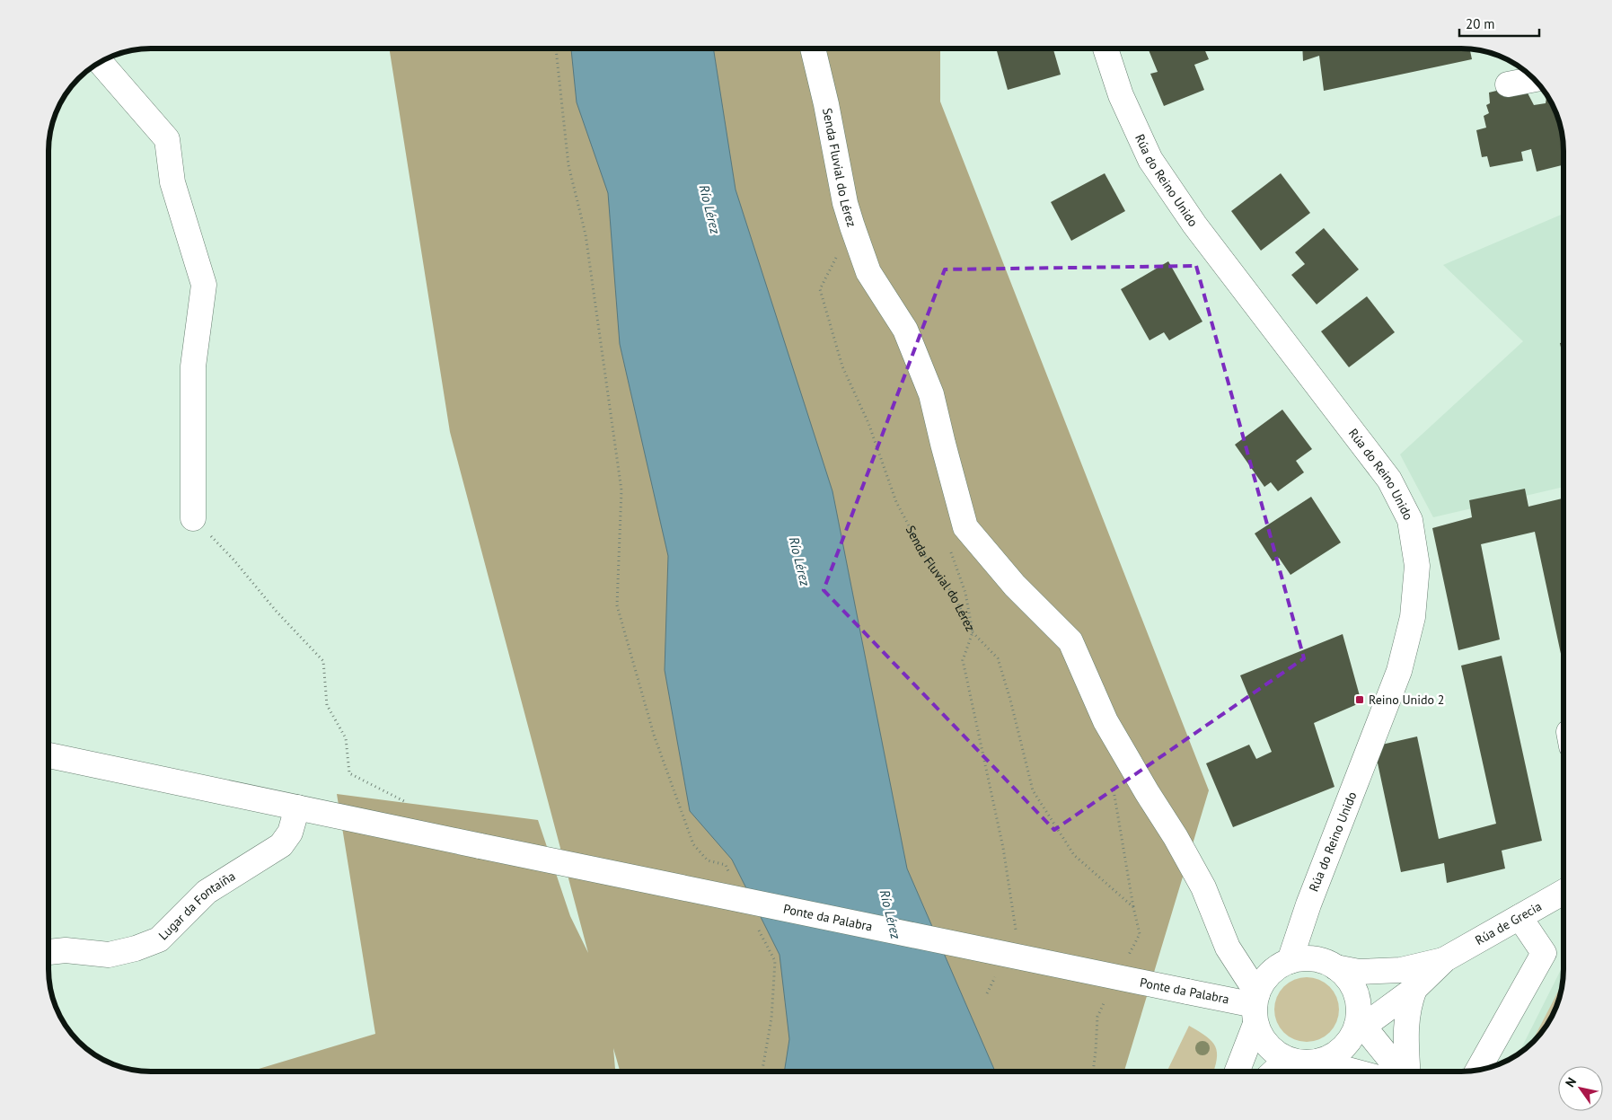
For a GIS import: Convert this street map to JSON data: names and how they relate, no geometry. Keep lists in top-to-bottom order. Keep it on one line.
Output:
{"streets":{"street":["Senda Fluvial do Lérez","Rúa do Reino Unido","Lugar da Fontaíña","Ponte da Palabra","Rúa de Grecia"]},"crossings":[["Rúa do Reino Unido","Ponte da Palabra"],["Rúa do Reino Unido","Rúa de Grecia"],["Lugar da Fontaíña","Ponte da Palabra"],["Ponte da Palabra","Rúa de Grecia"]],"water":["Río Lérez"],"places":{"transit":["Reino Unido 2"]},"scale_bar":"20 m","north":"top left"}
